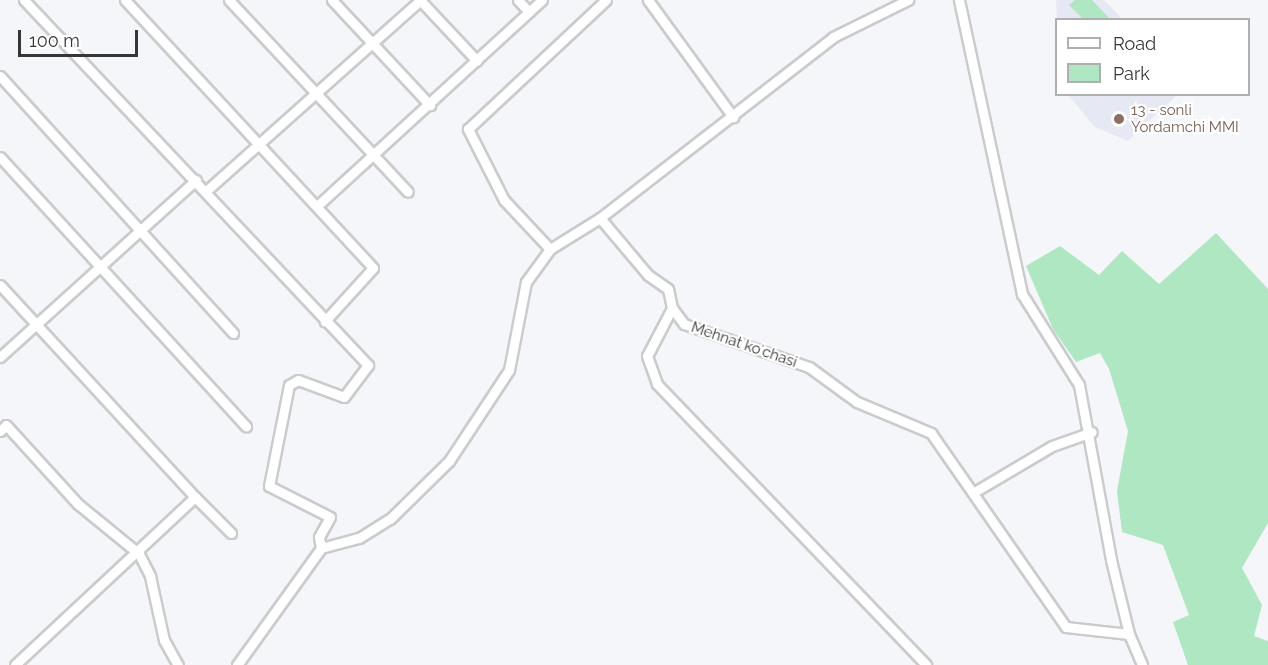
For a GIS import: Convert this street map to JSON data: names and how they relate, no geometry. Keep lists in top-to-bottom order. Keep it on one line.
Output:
{"streets":{"street":["Mehnat koʻchasi"]},"places":["13 - sonli Yordamchi MMI"],"legend":["Road","Park"],"scale_bar":"100 m"}
